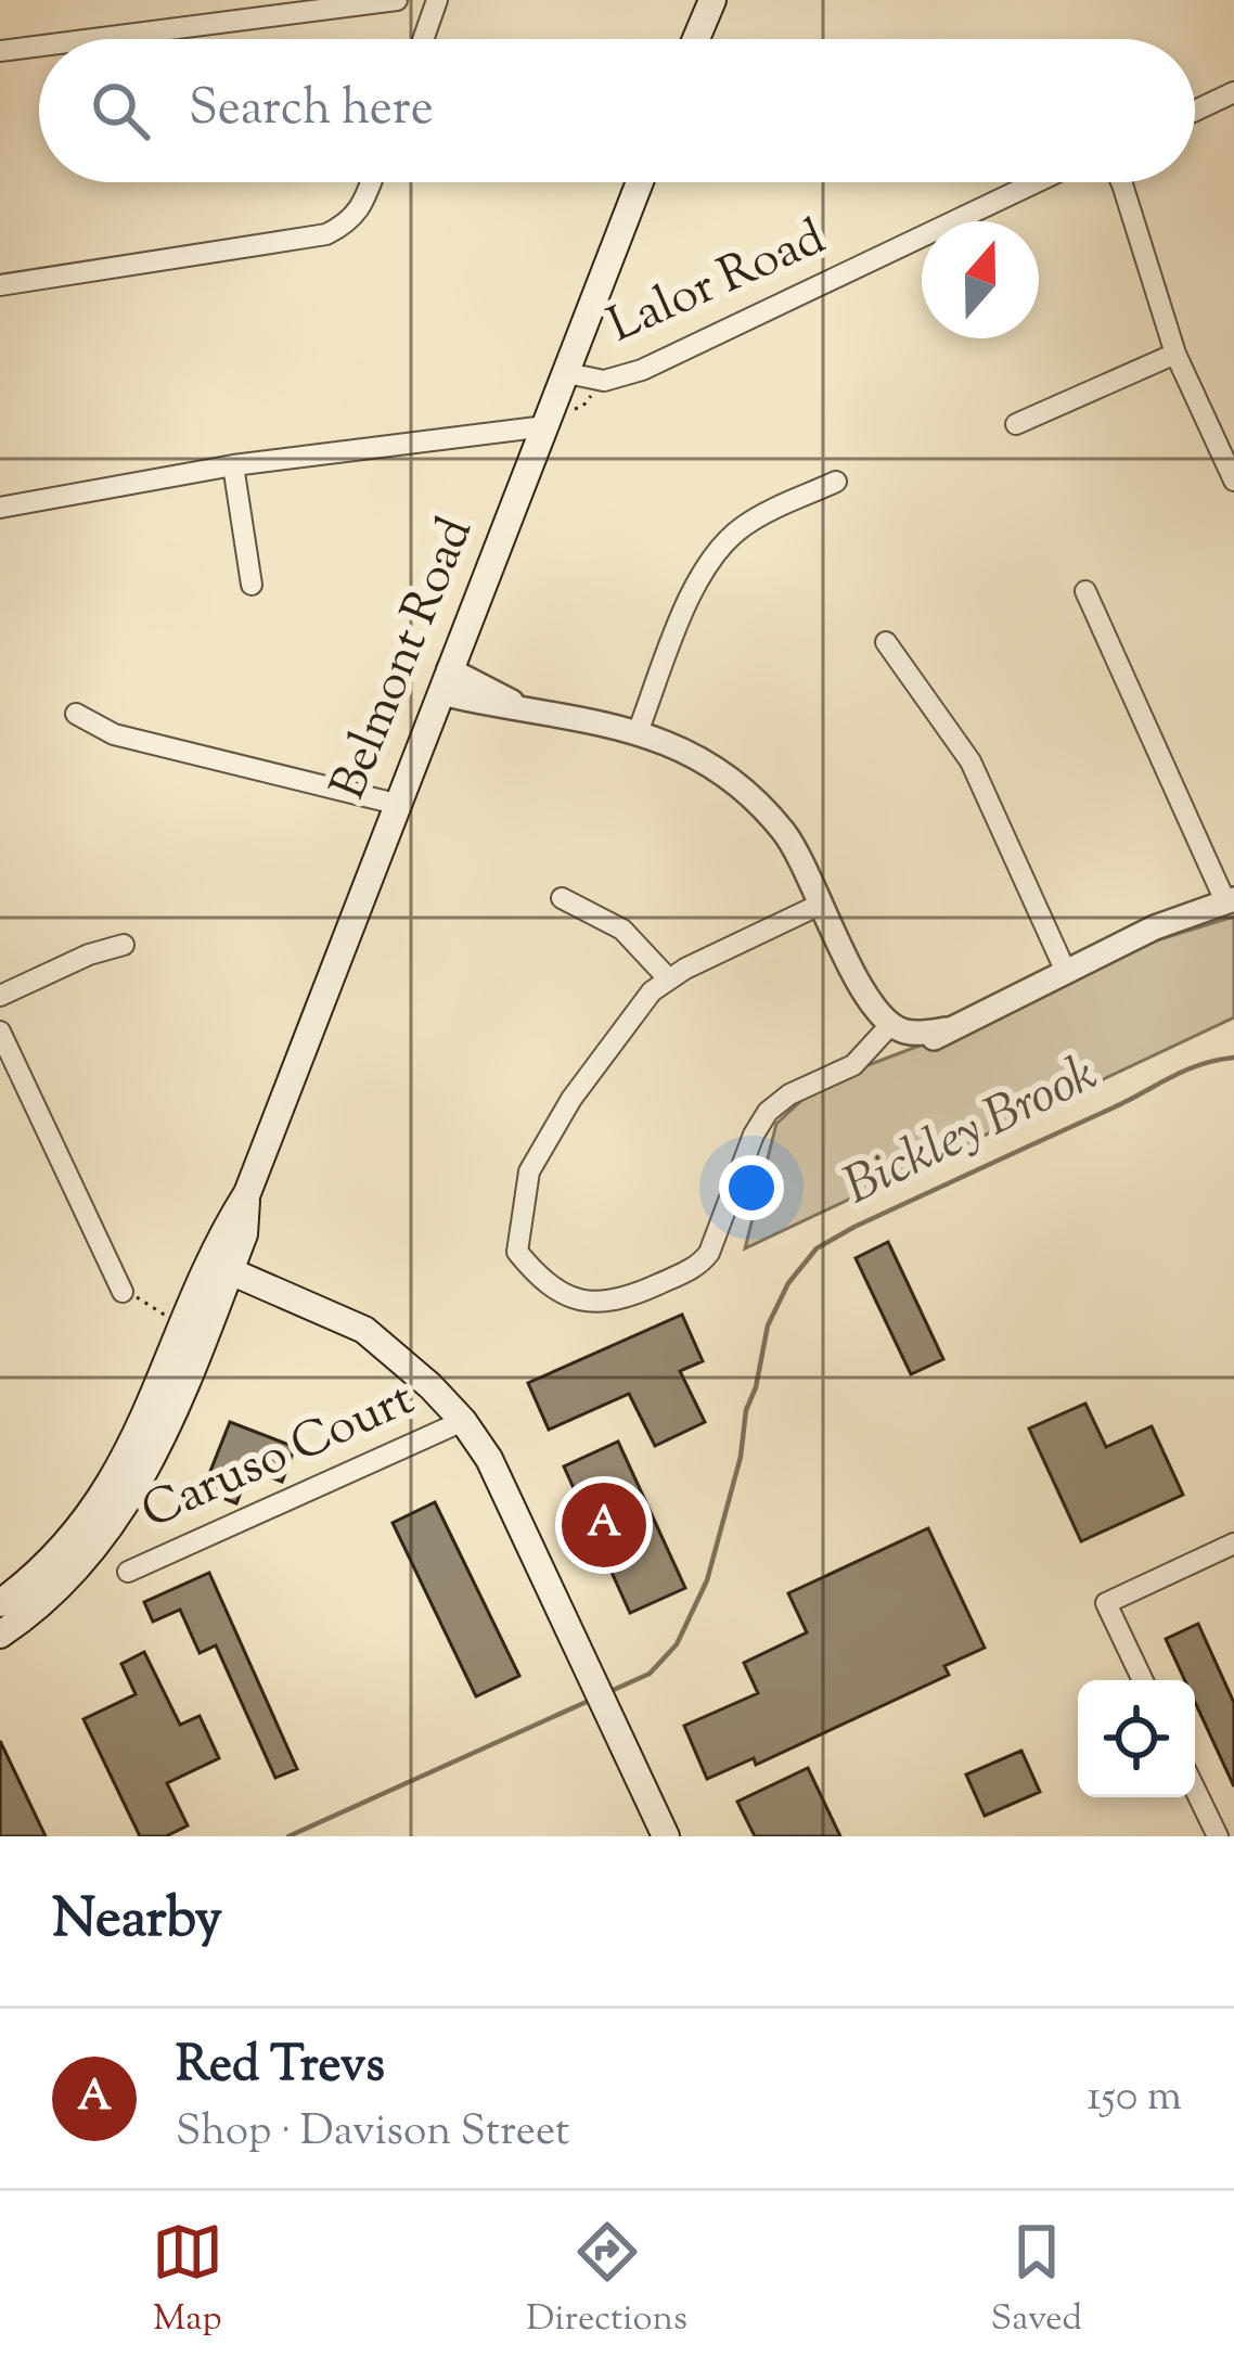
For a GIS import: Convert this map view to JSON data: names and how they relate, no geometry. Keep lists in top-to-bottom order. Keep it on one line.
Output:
{"streets":{"main road":["Belmont Road"],"street":["Lalor Road","Caruso Court"]},"crossings":[["Lalor Road","Belmont Road"]],"water":["Bickley Brook"],"north":"top","page":{"search":"Search here","pins":"A","heading":"Nearby","list":[{"mark":"A","name":"Red Trevs","note":"Shop · Davison Street","value":"150 m"}],"nav":["Map","Directions","Saved"]}}
